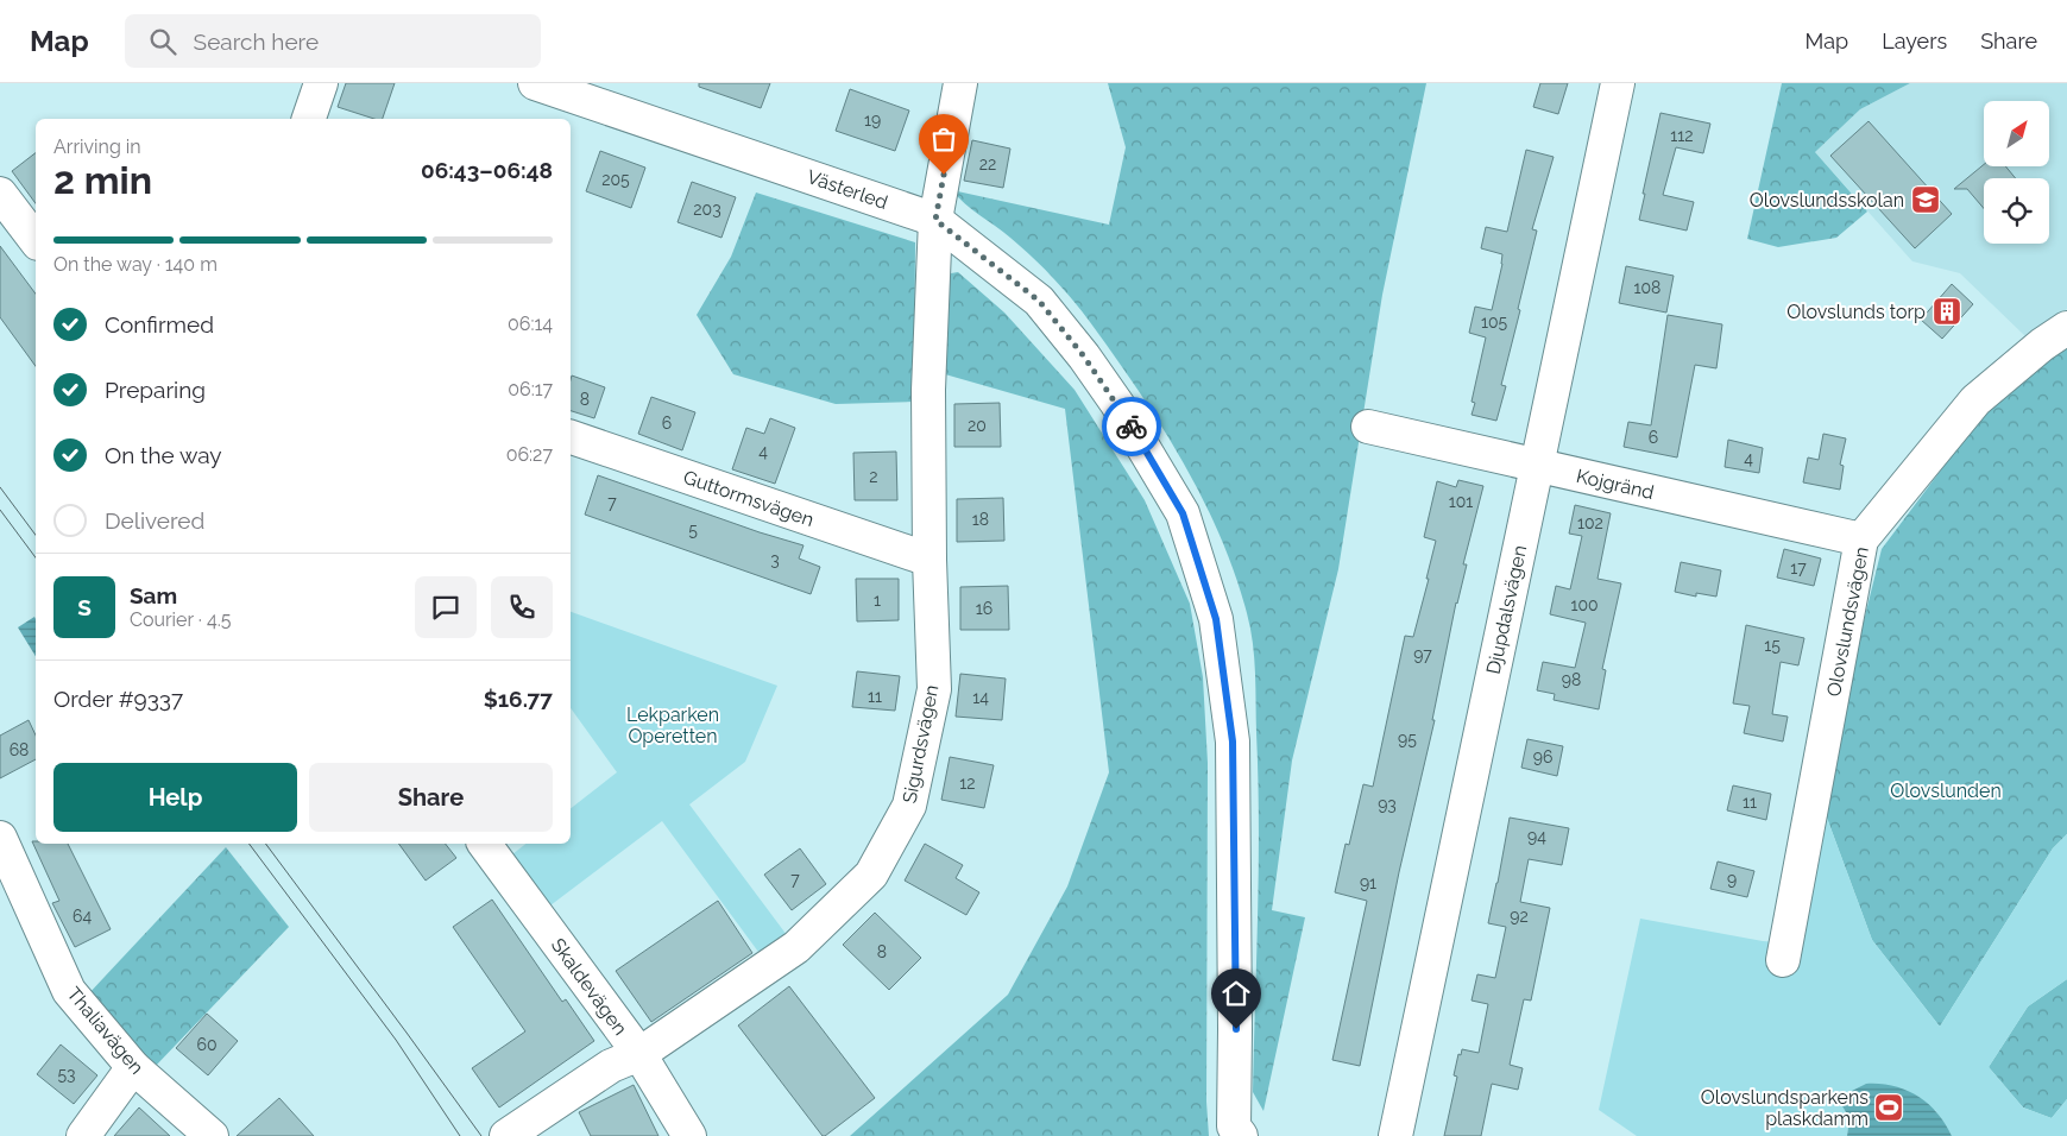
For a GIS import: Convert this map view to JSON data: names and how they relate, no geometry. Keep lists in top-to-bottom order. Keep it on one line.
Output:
{"streets":{"street":["Västerled","Kojgränd","Guttormsvägen","Djupdalsvägen","Olovslundsvägen","Sigurdsvägen","Skaldevägen","Thaliavägen"]},"crossings":[["Västerled","Sigurdsvägen"],["Kojgränd","Djupdalsvägen"],["Kojgränd","Olovslundsvägen"],["Guttormsvägen","Sigurdsvägen"],["Sigurdsvägen","Skaldevägen"]],"parks":["Lekparken Operetten","Olovslunden"],"places":{"school or university":["Olovslundsskolan"],"building":["Olovslunds torp"],"sports":["Olovslundsparkens plaskdamm"]},"house_numbers":["19","112","22","205","203","108","105","8","6","20","6","4","4","2","101","7","18","102","5","3","17","1","100","16","15","97","98","11","14","95","68","96","12","11","93","94","7","9","91","64","92","8","60","53"],"north":"top right","page":{"header":"Map","search":"Search here","nav":["Map","Layers","Share"],"heading":["2 min","Arriving in","06:43–06:48"],"panel":["Sam","Courier · 4.5","Order #9337","$16.77"],"bar":"On the way · 140 m","list":[["Confirmed","06:14"],["Preparing","06:17"],["On the way","06:27"],"Delivered"],"round":"S","buttons":["Help","Share"]}}
